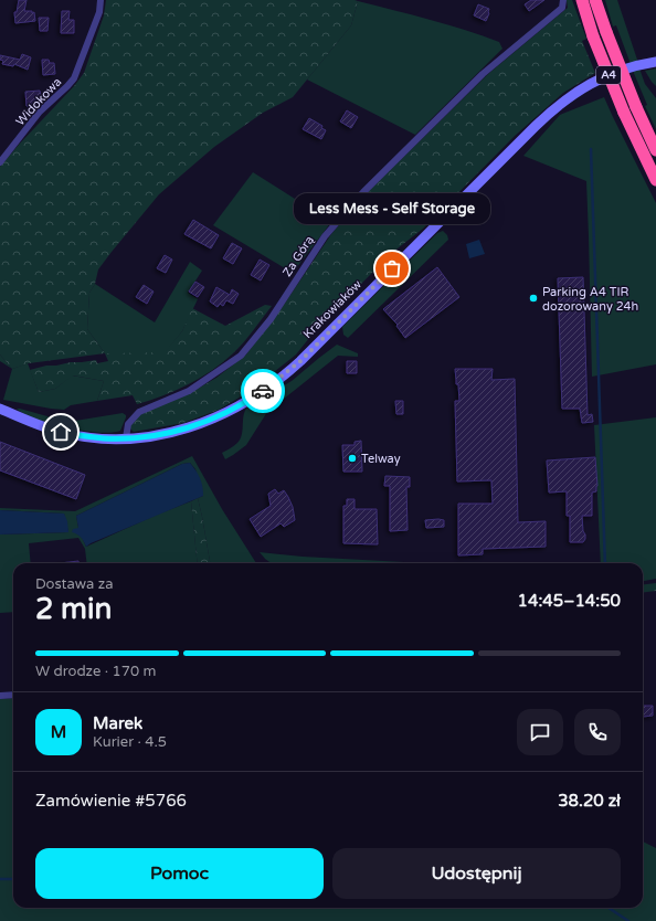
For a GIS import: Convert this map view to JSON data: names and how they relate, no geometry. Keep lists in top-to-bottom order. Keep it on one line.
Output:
{"streets":{"highway":["A4"],"main road":["Krakowiaków"],"street":["Widokowa","Za Górą"]},"crossings":[["Za Górą","Krakowiaków"]],"places":["Less Mess - Self Storage","Parking A4 TIR dozorowany 24h","Telway"],"page":{"bubble":"Less Mess - Self Storage","heading":["2 min","Dostawa za","14:45–14:50"],"panel":["Marek","Kurier · 4.5","Zamówienie #5766","38.20 zł"],"bar":"W drodze · 170 m","round":"M","buttons":["Pomoc","Udostępnij"]}}
